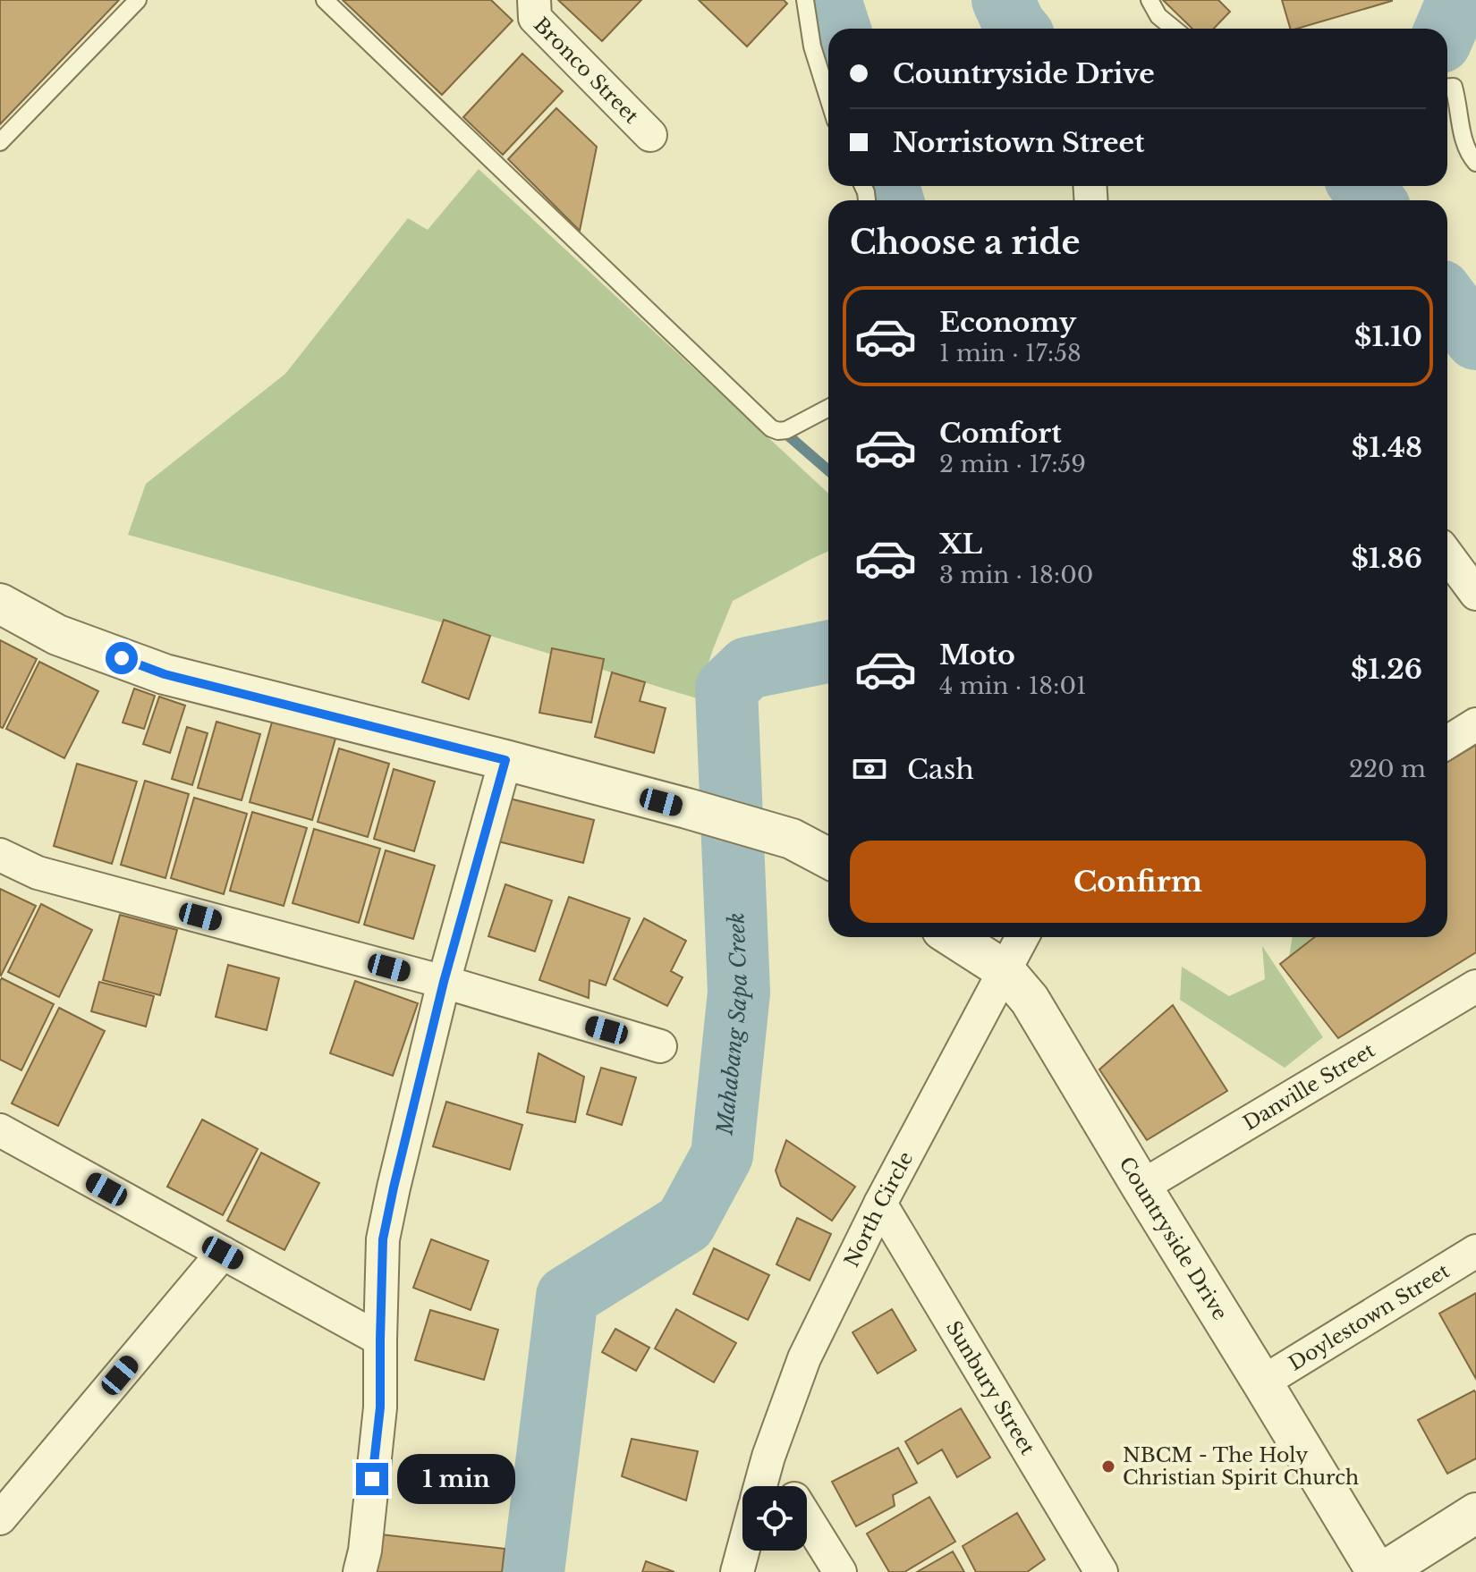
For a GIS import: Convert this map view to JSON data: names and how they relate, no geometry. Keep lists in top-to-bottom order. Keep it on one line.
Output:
{"streets":{"street":["Bronco Street","Danville Street","North Circle","Countryside Drive","Doylestown Street","Sunbury Street"]},"crossings":[["Danville Street","Countryside Drive"],["North Circle","Countryside Drive"],["North Circle","Sunbury Street"],["Countryside Drive","Doylestown Street"]],"water":["Mahabang Sapa Creek"],"places":["NBCM - The Holy Christian Spirit Church"],"page":{"banner":["Countryside Drive","Norristown Street"],"heading":"Choose a ride","list":[{"name":"Economy","note":"1 min · 17:58","value":"$1.10"},{"name":"Comfort","note":"2 min · 17:59","value":"$1.48"},{"name":"XL","note":"3 min · 18:00","value":"$1.86"},{"name":"Moto","note":"4 min · 18:01","value":"$1.26"}],"pay":["Cash","220 m"],"buttons":"Confirm","bubble":"1 min"}}
